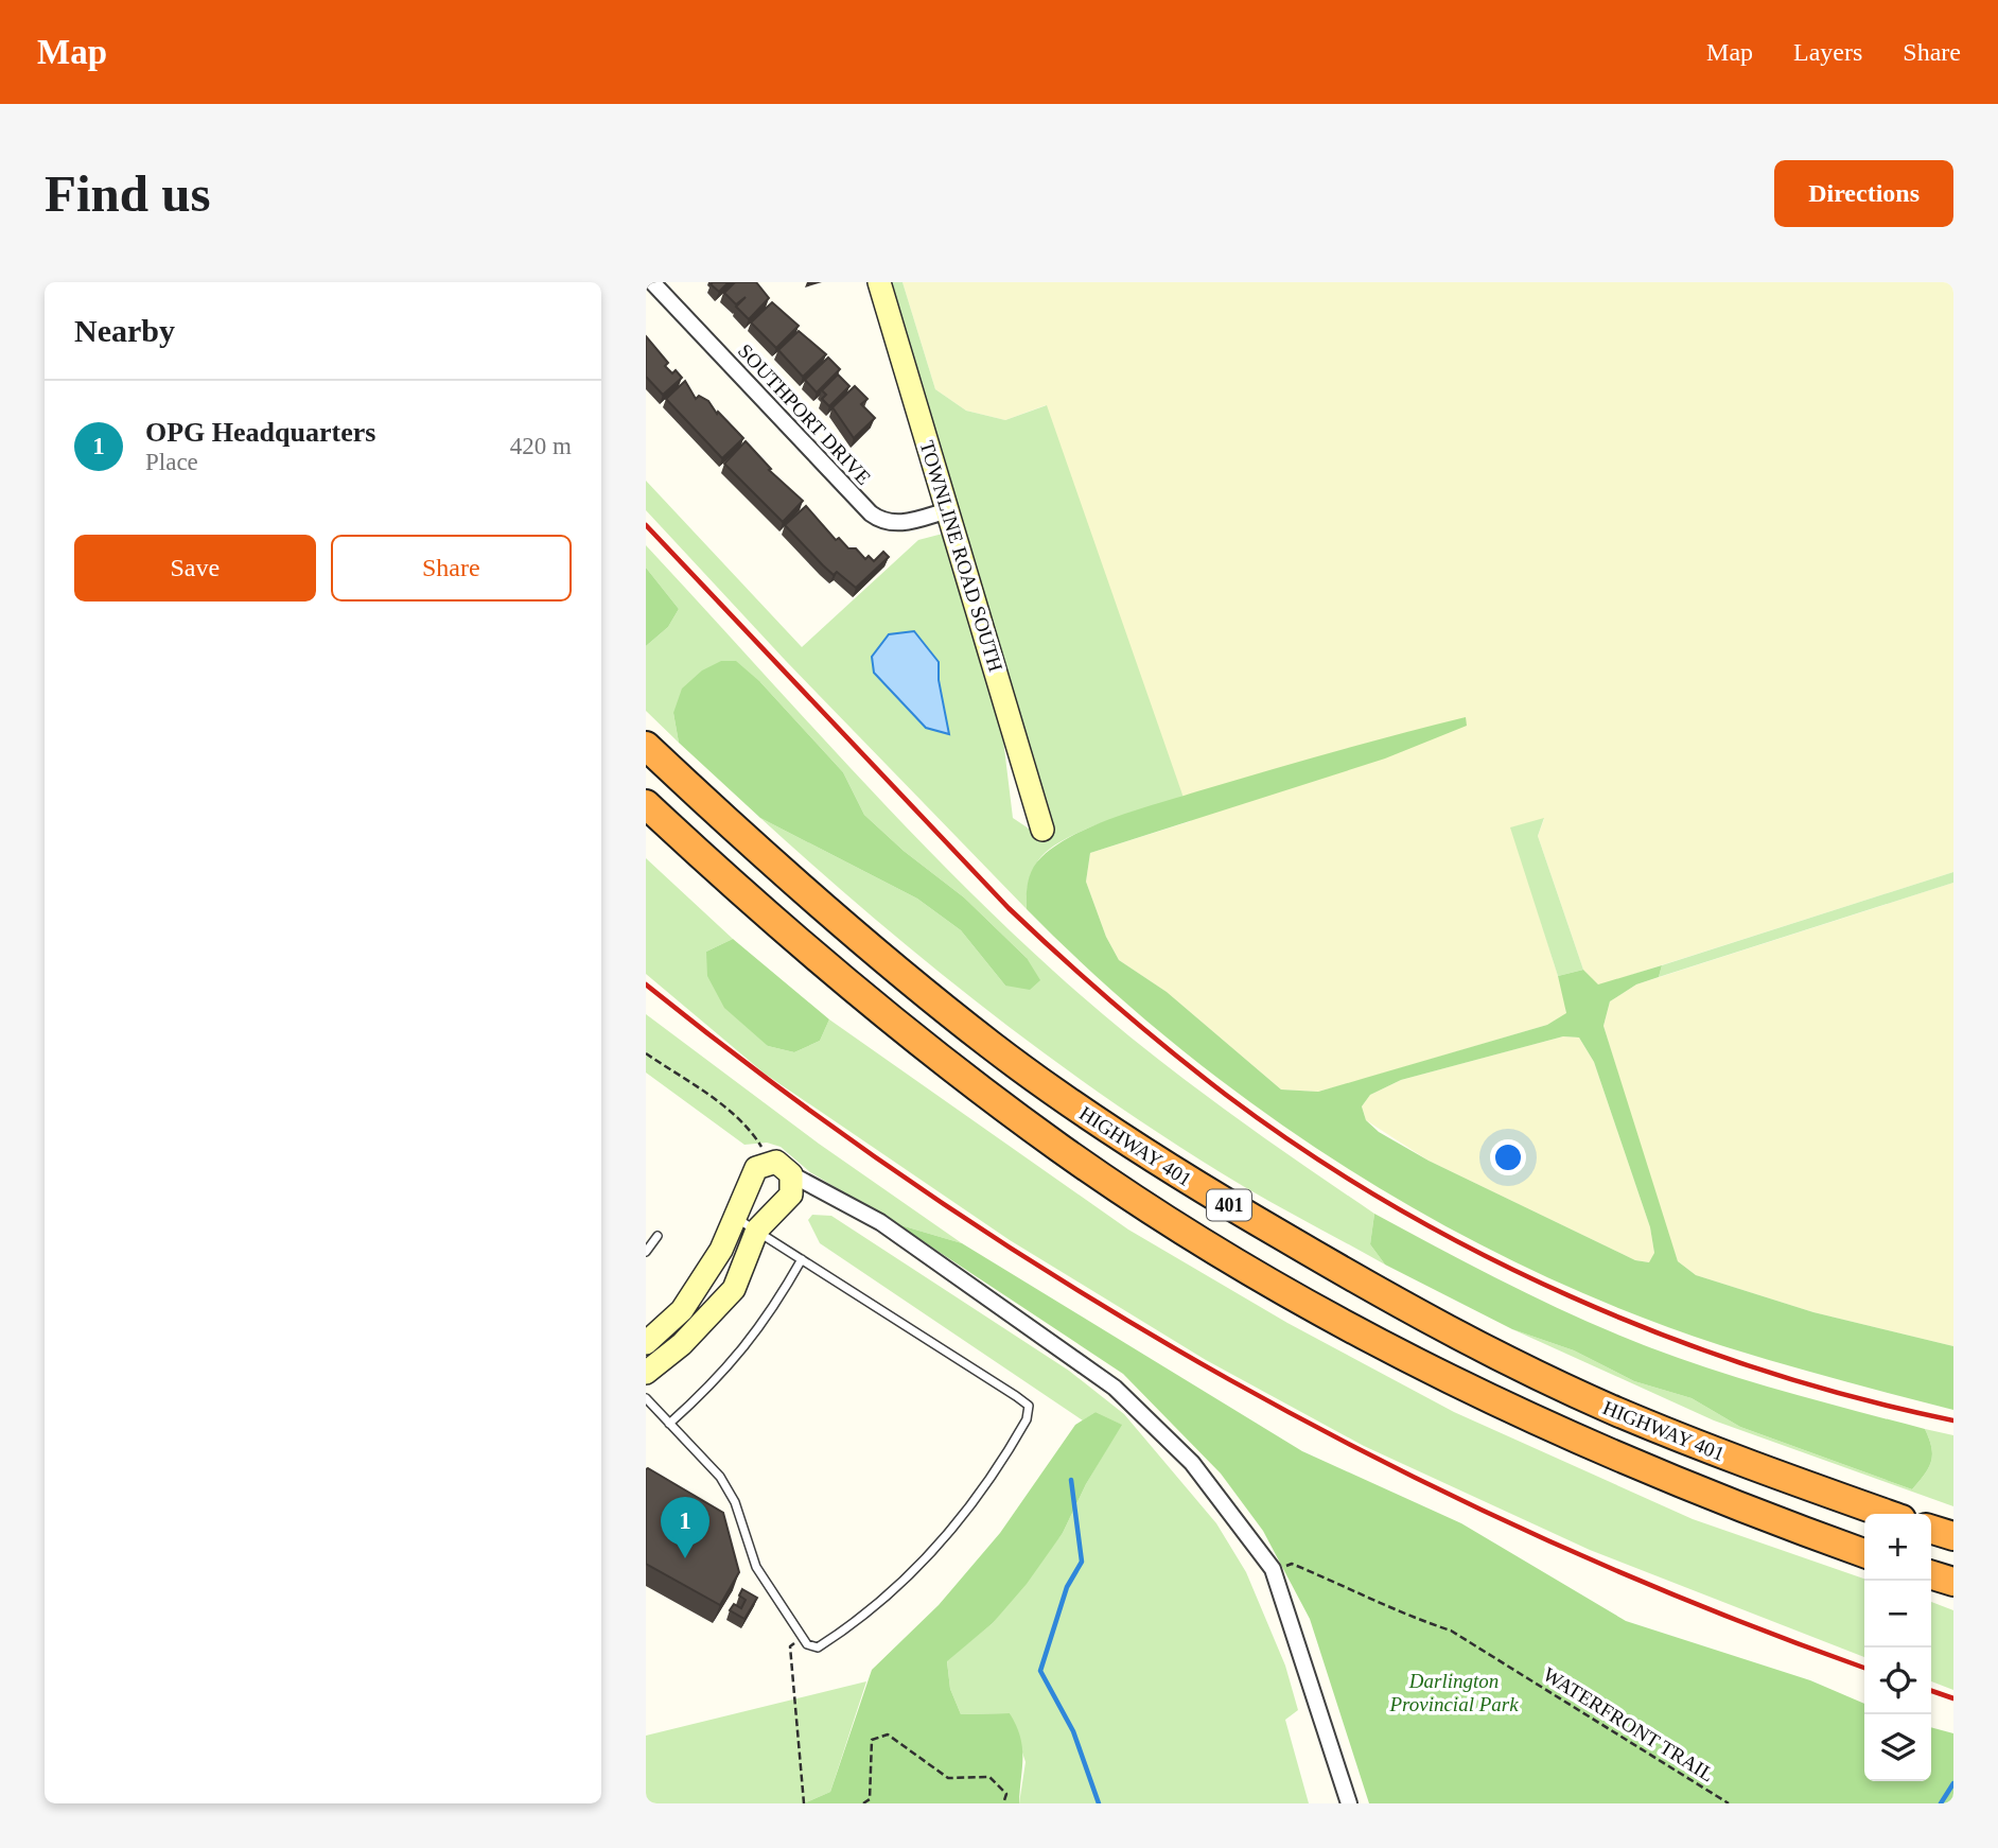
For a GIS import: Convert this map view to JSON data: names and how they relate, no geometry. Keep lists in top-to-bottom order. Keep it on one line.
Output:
{"streets":{"highway":["HIGHWAY 401","401"],"street":["SOUTHPORT DRIVE","TOWNLINE ROAD SOUTH"],"path":["WATERFRONT TRAIL"]},"crossings":[["SOUTHPORT DRIVE","TOWNLINE ROAD SOUTH"]],"parks":["Darlington Provincial Park"],"page":{"header":"Map","nav":["Map","Layers","Share"],"buttons":["Directions",["Save","Share"]],"title":"Find us","heading":"Nearby","list":[{"mark":"1","name":"OPG Headquarters","note":"Place","value":"420 m"}],"pins":"1","map_buttons":["+","−"]}}
